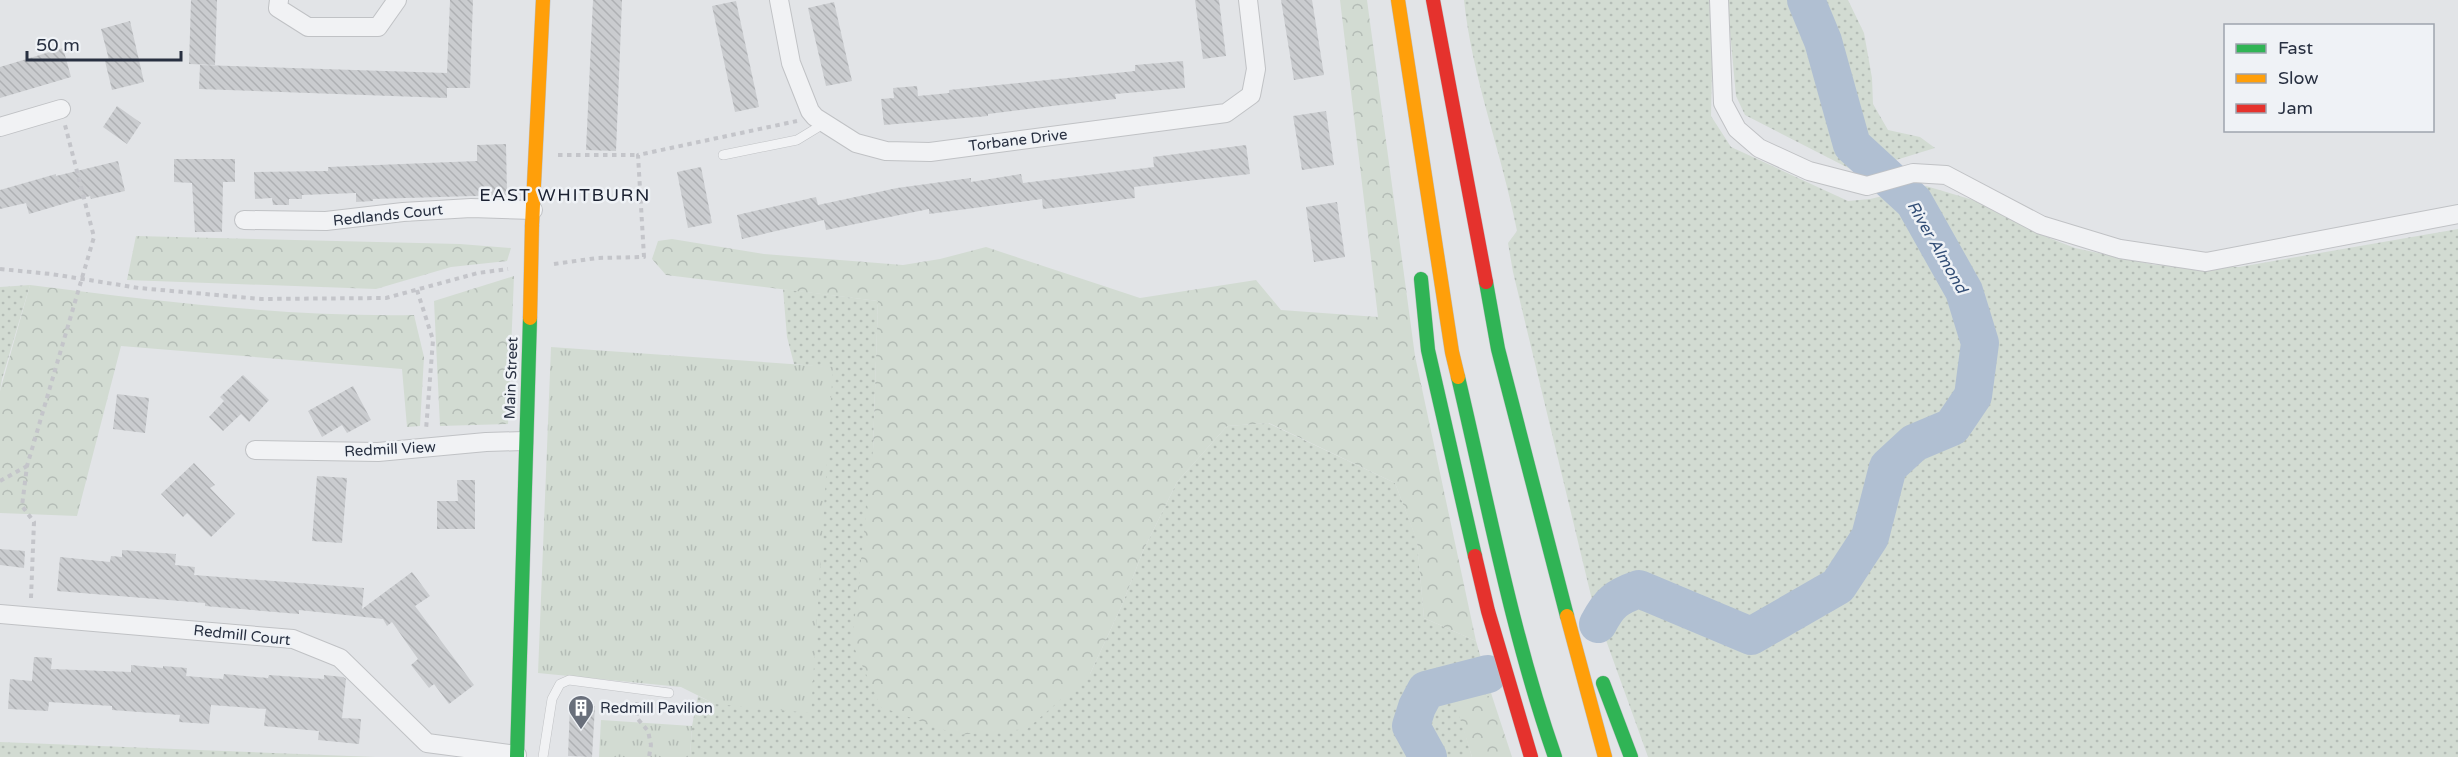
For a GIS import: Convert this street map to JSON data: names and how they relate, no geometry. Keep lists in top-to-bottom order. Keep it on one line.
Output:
{"streets":{"main road":["Main Street"],"street":["Torbane Drive","Redlands Court","Redmill View","Redmill Court"]},"crossings":[["Redlands Court","Main Street"],["Main Street","Redmill View"],["Main Street","Redmill Court"]],"districts":["EAST WHITBURN"],"water":["River Almond"],"places":{"building":["Redmill Pavilion"]},"legend":["Fast","Slow","Jam"],"scale_bar":"50 m"}
